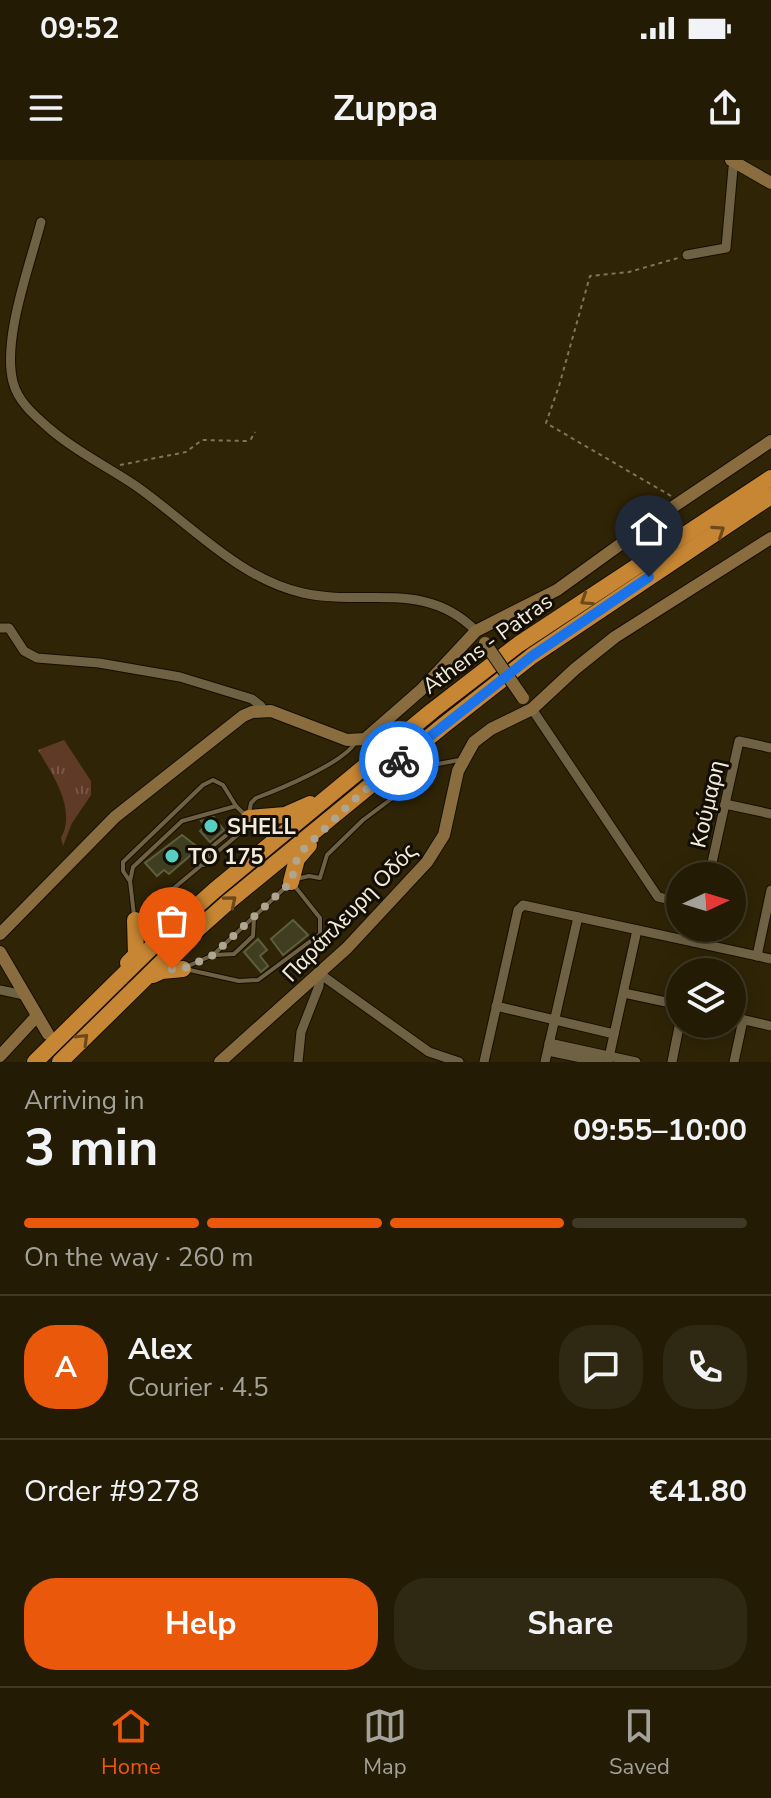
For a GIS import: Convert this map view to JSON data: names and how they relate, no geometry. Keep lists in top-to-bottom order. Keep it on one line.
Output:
{"streets":{"highway":["Athens - Patras"],"street":["Κούμαρη","Παράπλευρη Οδός"]},"places":["SHELL","TO 175"],"north":"right","page":{"status":"09:52","header":"Zuppa","heading":["3 min","Arriving in","09:55–10:00"],"panel":["Alex","Courier · 4.5","Order #9278","€41.80"],"bar":"On the way · 260 m","round":"A","buttons":["Help","Share"],"tabs":["Home","Map","Saved"]}}
